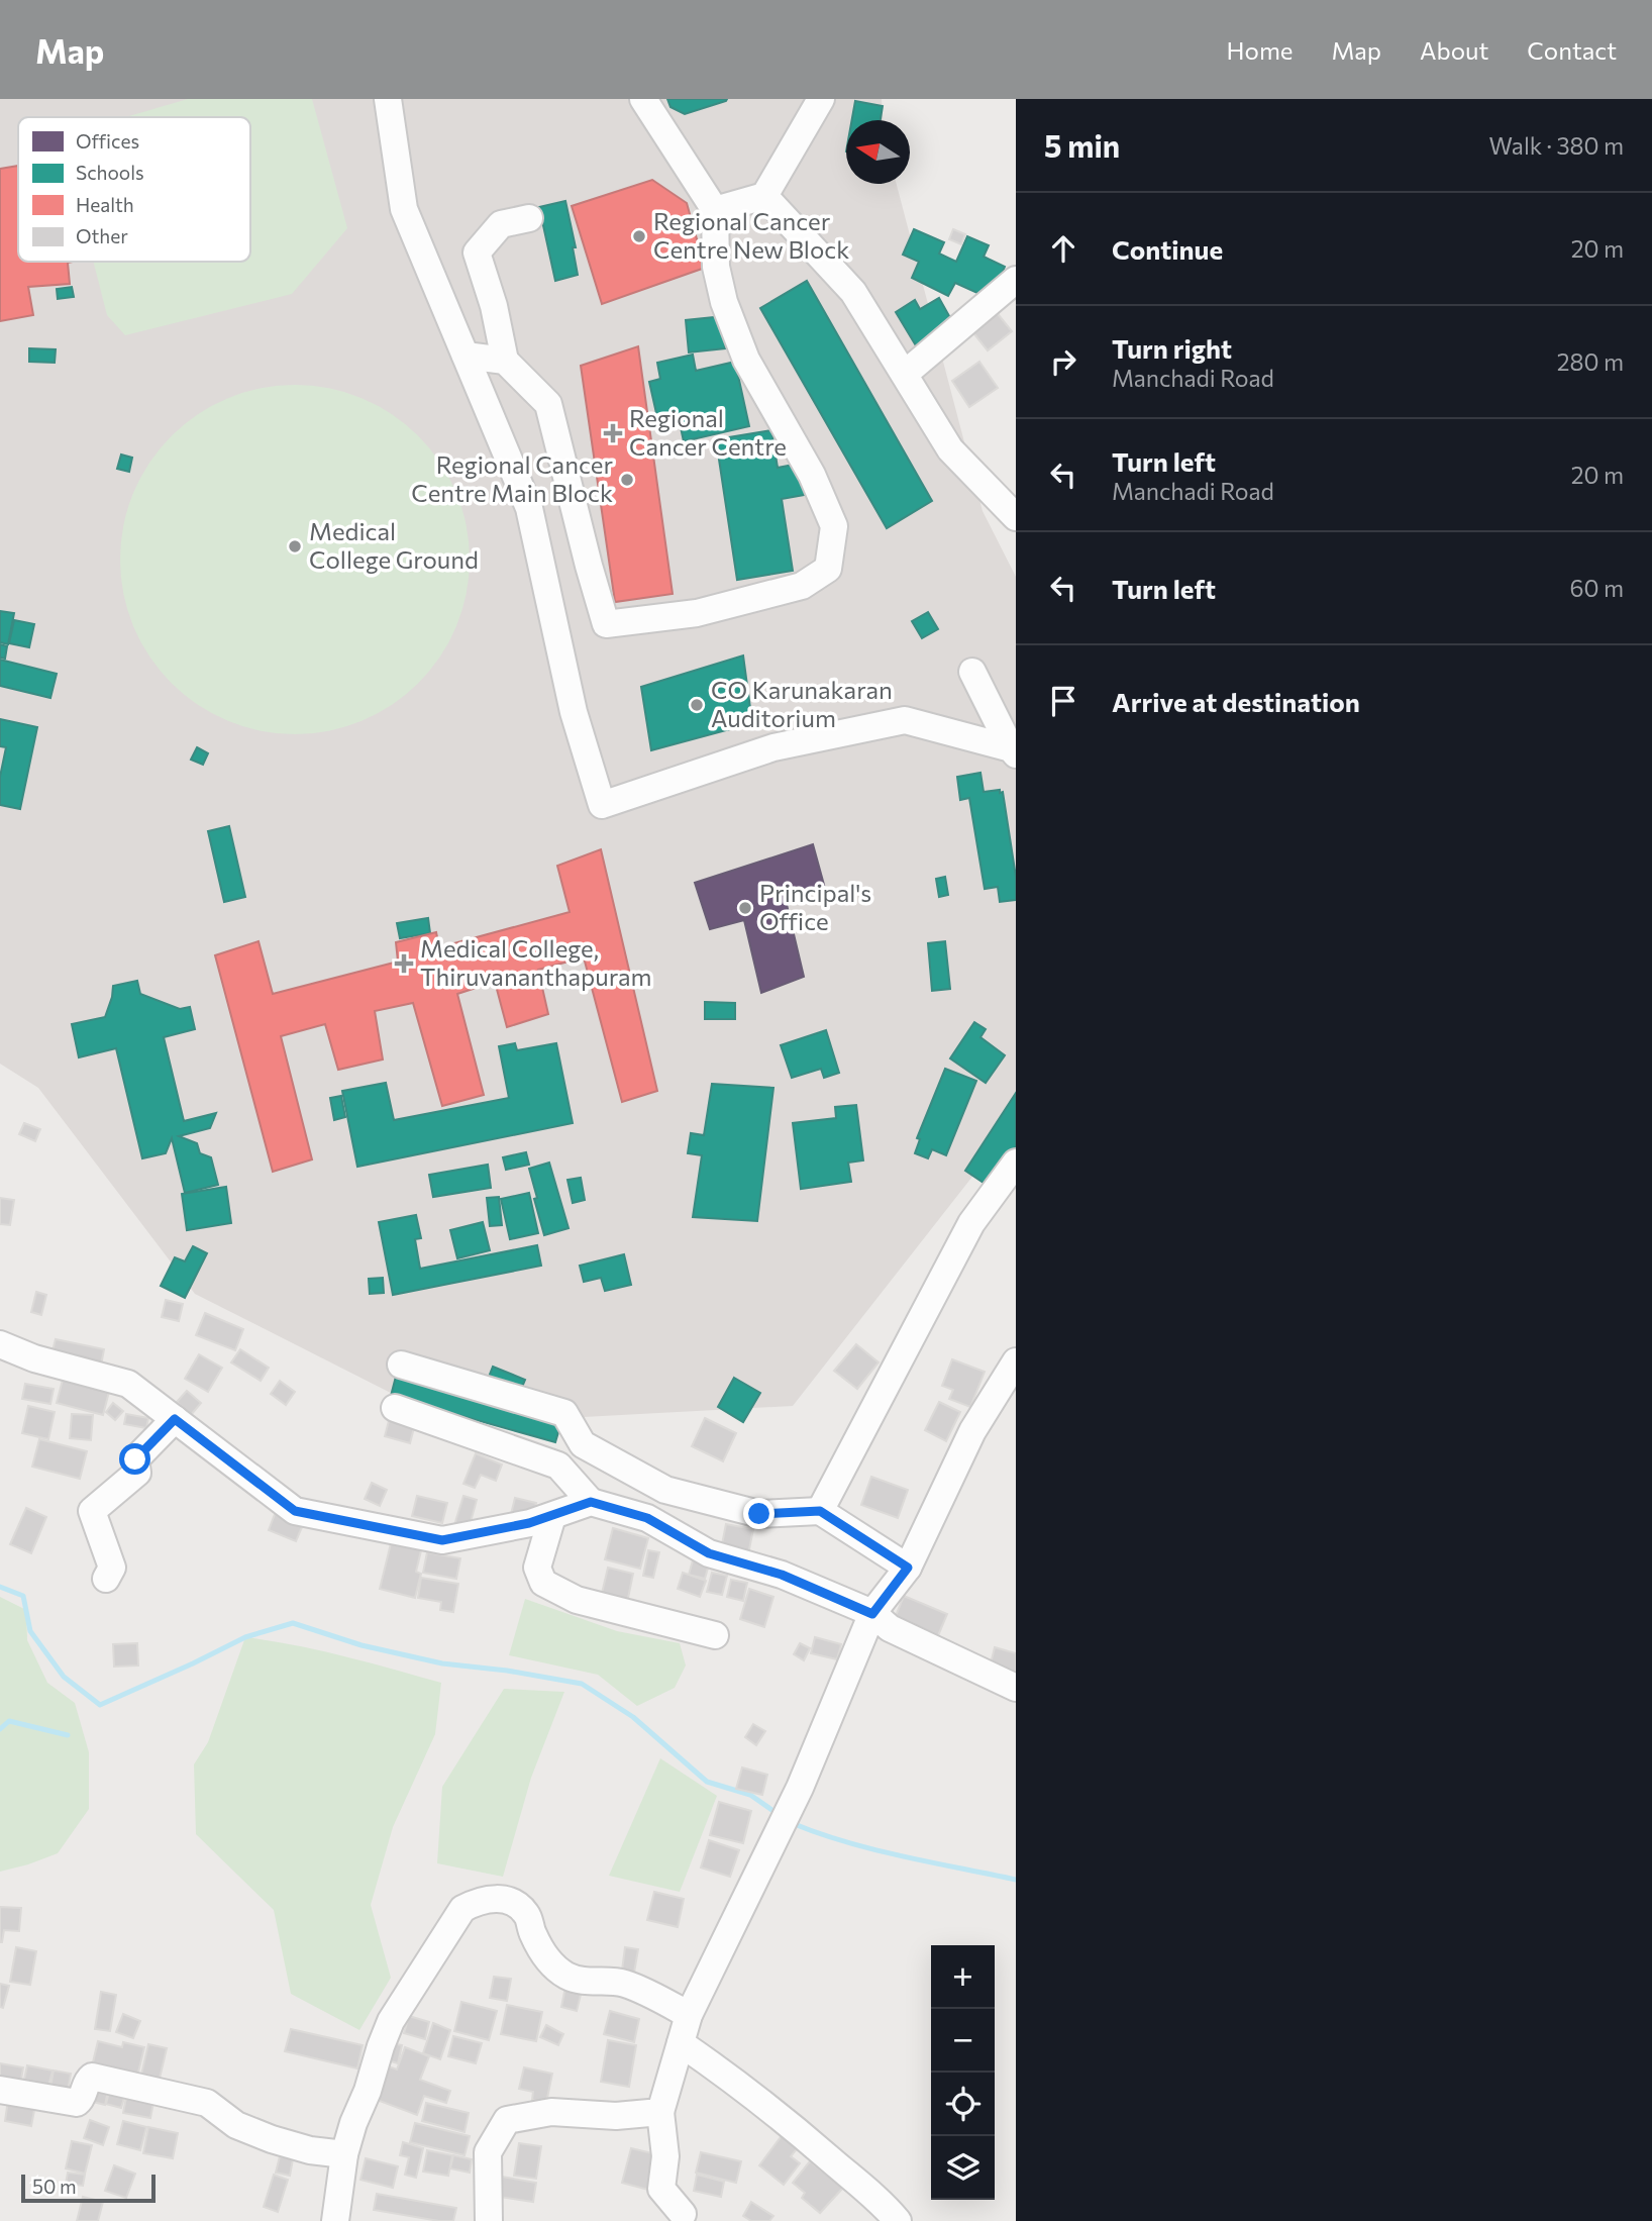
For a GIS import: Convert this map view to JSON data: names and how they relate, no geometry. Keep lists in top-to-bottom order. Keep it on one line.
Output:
{"places":{"other":["Regional Cancer Centre New Block","Regional Cancer Centre Main Block","Medical College Ground","CO Karunakaran Auditorium","Principal's Office"],"health":["Regional Cancer Centre","Medical College, Thiruvananthapuram"]},"legend":["Offices","Schools","Health","Other"],"scale_bar":"50 m","north":"left","page":{"header":"Map","nav":["Home","Map","About","Contact"],"heading":["5 min","Walk · 380 m"],"list":[["Continue","20 m"],["Turn right","Manchadi Road","280 m"],["Turn left","Manchadi Road","20 m"],["Turn left","60 m"],"Arrive at destination"],"map_buttons":["+","−"],"scale":"50 m"}}
